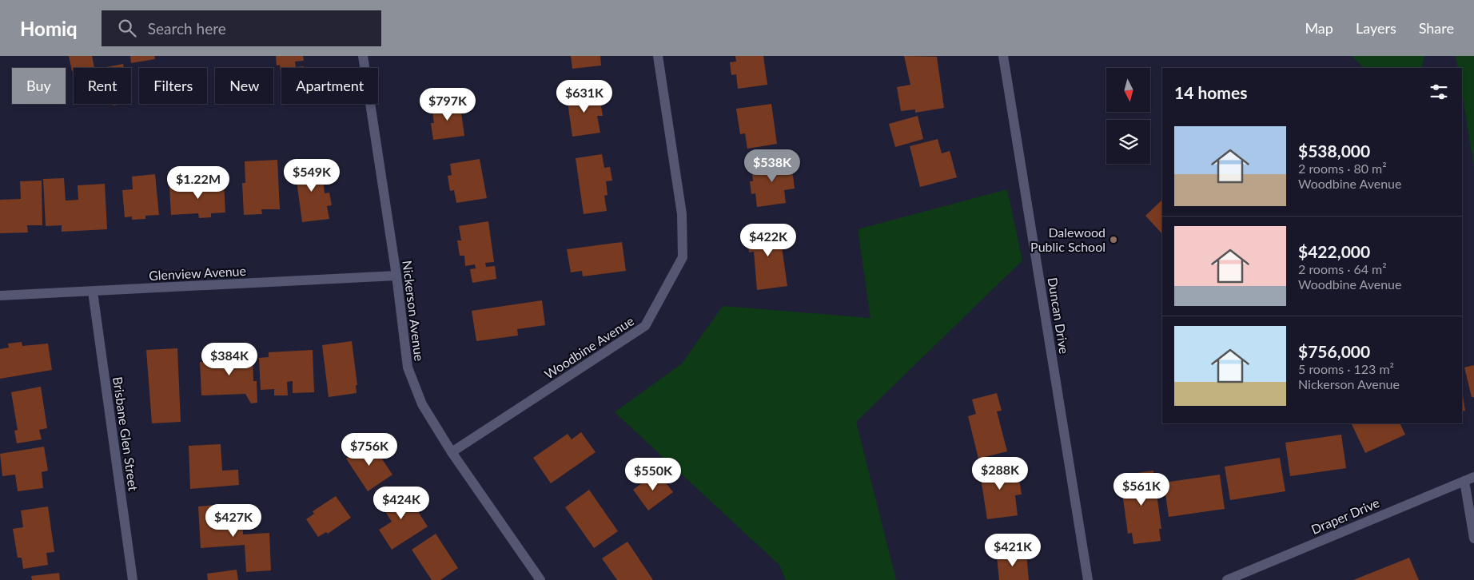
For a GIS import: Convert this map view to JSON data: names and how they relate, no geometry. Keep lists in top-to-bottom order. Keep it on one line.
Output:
{"streets":{"street":["Glenview Avenue","Nickerson Avenue","Duncan Drive","Woodbine Avenue","Brisbane Glen Street","Draper Drive"]},"crossings":[["Glenview Avenue","Nickerson Avenue"],["Glenview Avenue","Brisbane Glen Street"],["Nickerson Avenue","Woodbine Avenue"]],"places":["Dalewood Public School"],"north":"bottom","page":{"header":"Homiq","search":"Search here","nav":["Map","Layers","Share"],"chip":["Buy","Rent","Filters","New","Apartment"],"heading":"14 homes","price":["$631K","$797K","$538K","$549K","$1.22M","$422K","$384K","$756K","$288K","$550K","$561K","$424K","$427K","$421K"],"list":[{"name":"$538,000","note":"2 rooms · 80 m² · Woodbine Avenue"},{"name":"$422,000","note":"2 rooms · 64 m² · Woodbine Avenue"},{"name":"$756,000","note":"5 rooms · 123 m² · Nickerson Avenue"}]}}
